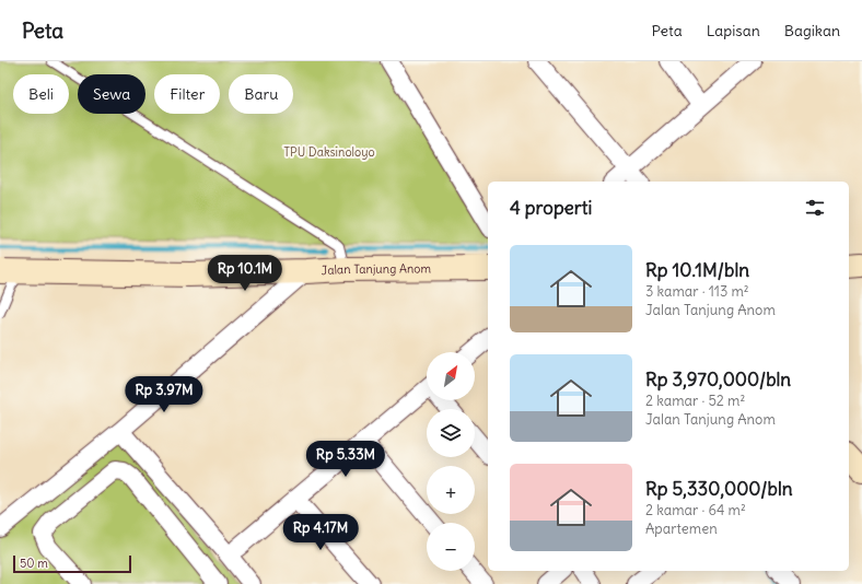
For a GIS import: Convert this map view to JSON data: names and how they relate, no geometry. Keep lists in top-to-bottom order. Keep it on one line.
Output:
{"streets":{"main road":["Jalan Tanjung Anom"]},"parks":["TPU Daksinoloyo"],"scale_bar":"50 m","north":"top right","page":{"header":"Peta","nav":["Peta","Lapisan","Bagikan"],"chip":["Beli","Sewa","Filter","Baru"],"heading":"4 properti","list":[{"name":"Rp 10.1M/bln","note":"3 kamar · 113 m² · Jalan Tanjung Anom"},{"name":"Rp 3,970,000/bln","note":"2 kamar · 52 m² · Jalan Tanjung Anom"},{"name":"Rp 5,330,000/bln","note":"2 kamar · 64 m² · Apartemen"}],"price":["Rp 10.1M","Rp 3.97M","Rp 5.33M","Rp 4.17M"],"map_buttons":["+","−"],"scale":"50 m"}}
